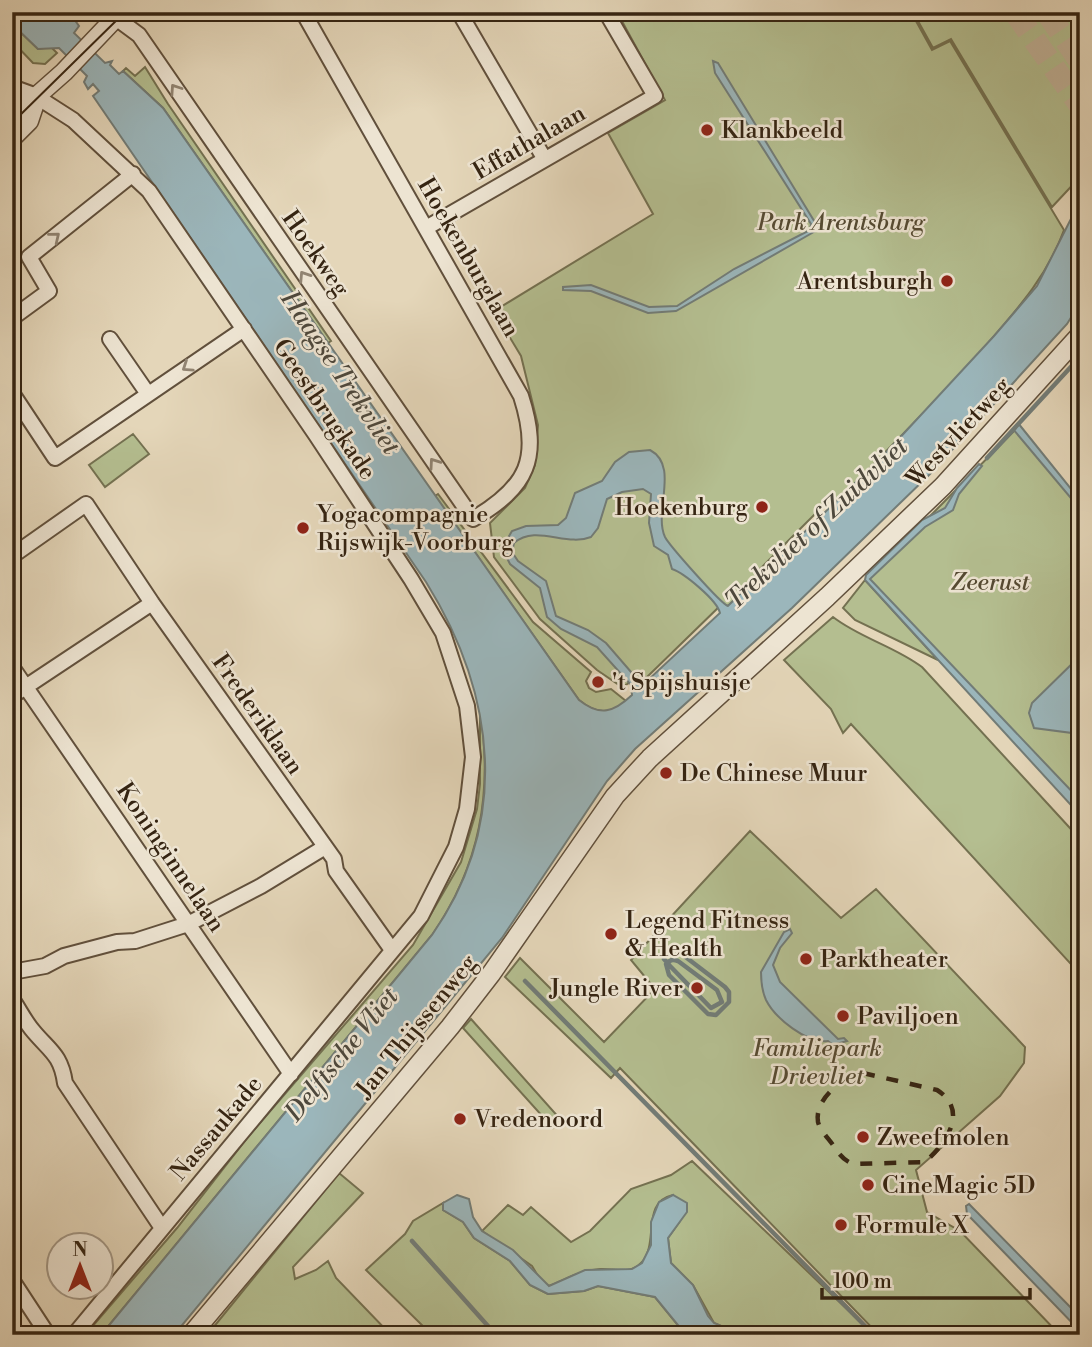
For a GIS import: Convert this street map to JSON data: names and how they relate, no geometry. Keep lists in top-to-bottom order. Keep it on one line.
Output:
{"streets":{"street":["Effathalaan","Hoekweg","Hoekenburglaan","Geestbrugkade","Westvlietweg","Frederiklaan","Koninginnelaan","Jan Thijssenweg","Nassaukade"]},"crossings":[["Effathalaan","Hoekenburglaan"],["Hoekweg","Hoekenburglaan"],["Geestbrugkade","Frederiklaan"],["Geestbrugkade","Nassaukade"],["Westvlietweg","Jan Thijssenweg"],["Frederiklaan","Nassaukade"],["Koninginnelaan","Nassaukade"]],"one_way":["Hoekweg"],"water":["Haagse Trekvliet","Trekvliet of Zuidvliet","Delftsche Vliet"],"parks":["Park Arentsburg","Zeerust","Familiepark Drievliet"],"places":["Klankbeeld","Arentsburgh","Hoekenburg","Yogacompagnie Rijswijk-Voorburg","'t Spijshuisje","De Chinese Muur","Legend Fitness & Health","Parktheater","Jungle River","Paviljoen","Vredenoord","Zweefmolen","CineMagic 5D","Formule X"],"scale_bar":"100 m","north":"top"}
